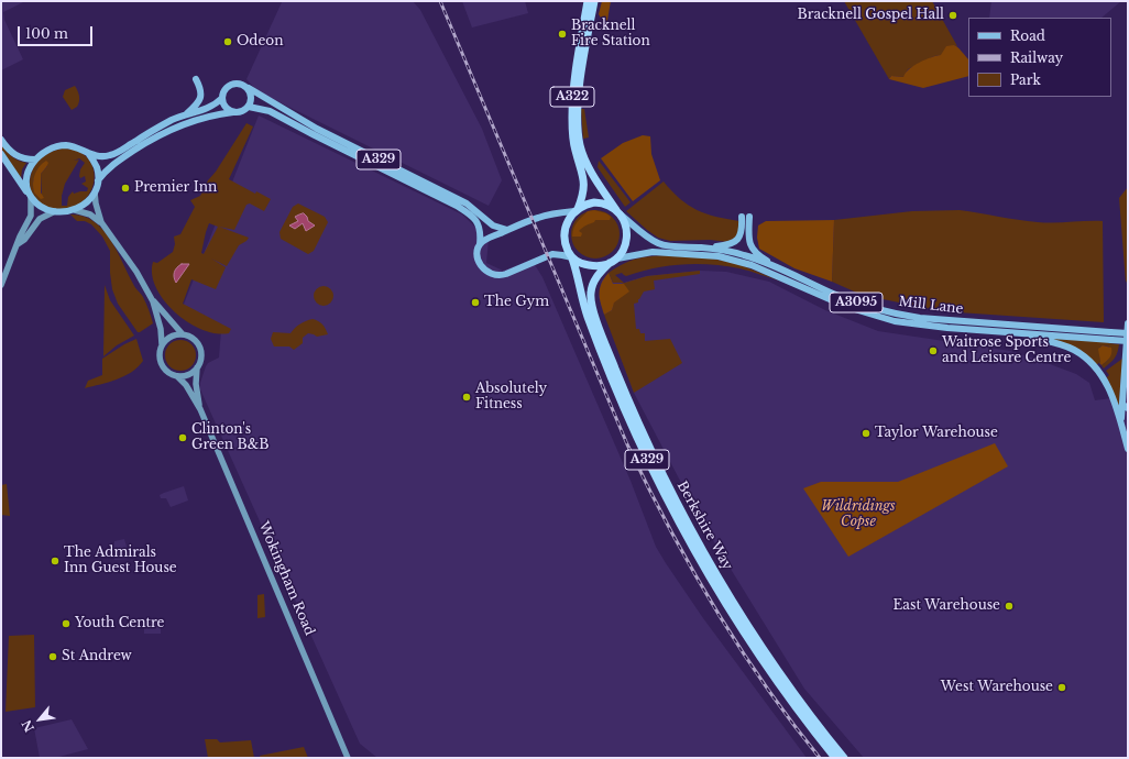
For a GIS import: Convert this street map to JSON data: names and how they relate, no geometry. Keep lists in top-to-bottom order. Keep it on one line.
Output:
{"streets":{"highway":["A322","A329","Berkshire Way"],"main road":["A3095","Mill Lane","Wokingham Road"]},"crossings":[["A322","A329"],["A322","Mill Lane"],["A322","Berkshire Way"],["A329","Mill Lane"],["A329","Berkshire Way"],["A3095","Mill Lane"],["Mill Lane","Berkshire Way"]],"parks":["Wildridings Copse"],"places":["Bracknell Gospel Hall","Bracknell Fire Station","Odeon","Premier Inn","The Gym","Waitrose Sports and Leisure Centre","Absolutely Fitness","Taylor Warehouse","Clinton's Green B&B","The Admirals Inn Guest House","East Warehouse","Youth Centre","St Andrew","West Warehouse"],"legend":["Road","Railway","Park"],"scale_bar":"100 m","north":"bottom left"}
